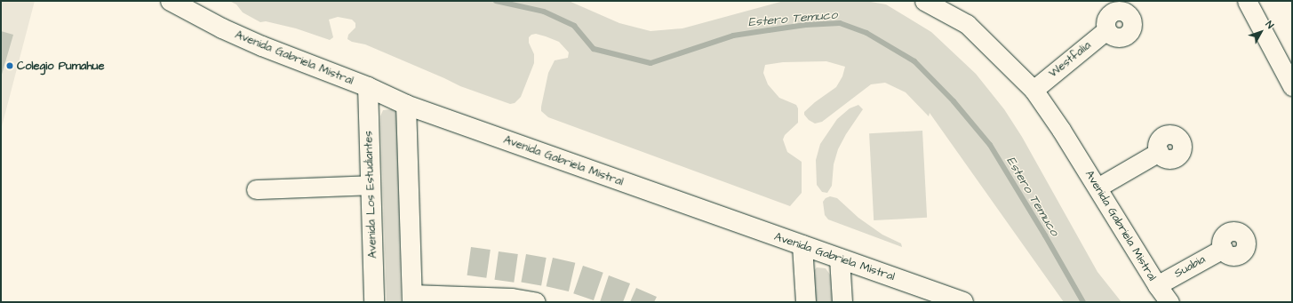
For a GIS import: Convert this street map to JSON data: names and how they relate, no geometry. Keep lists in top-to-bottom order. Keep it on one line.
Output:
{"streets":{"street":["Avenida Gabriela Mistral","Westfalia","Avenida Los Estudiantes","Suabia"]},"crossings":[["Avenida Gabriela Mistral","Westfalia"],["Avenida Gabriela Mistral","Avenida Los Estudiantes"],["Avenida Gabriela Mistral","Suabia"]],"water":["Estero Temuco"],"places":["Colegio Pumahue"],"north":"top right"}
